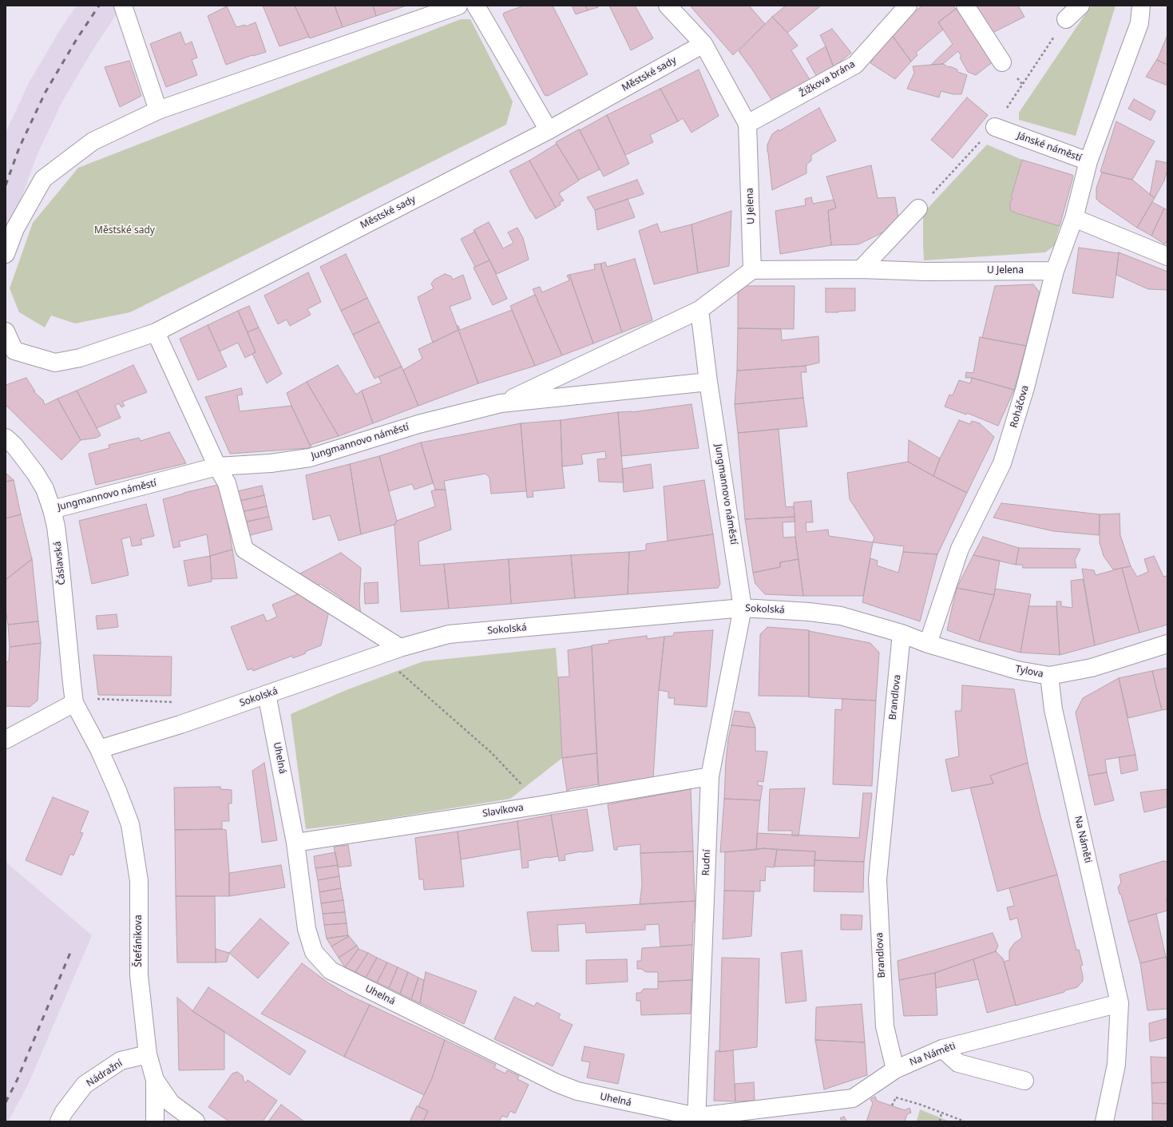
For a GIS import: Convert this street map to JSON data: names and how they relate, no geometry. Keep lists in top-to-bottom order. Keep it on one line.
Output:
{"streets":{"street":["Městské sady","Žižkova brána","Jánské náměstí","U Jelena","Roháčova","Jungmannovo náměstí","Čáslavská","Sokolská","Tylova","Brandlova","Uhelná","Slavíkova","Na Náměti","Rudní","Štefánikova","Nádražní"]},"crossings":[["Městské sady","U Jelena"],["Žižkova brána","U Jelena"],["Jánské náměstí","Roháčova"],["U Jelena","Roháčova"],["U Jelena","Jungmannovo náměstí"],["Roháčova","Sokolská"],["Roháčova","Tylova"],["Jungmannovo náměstí","Čáslavská"],["Jungmannovo náměstí","Sokolská"],["Jungmannovo náměstí","Rudní"],["Čáslavská","Sokolská"],["Čáslavská","Štefánikova"],["Sokolská","Tylova"],["Sokolská","Brandlova"],["Sokolská","Uhelná"],["Sokolská","Rudní"],["Sokolská","Štefánikova"],["Tylova","Na Náměti"],["Brandlova","Na Náměti"],["Uhelná","Slavíkova"],["Uhelná","Rudní"],["Slavíkova","Rudní"],["Štefánikova","Nádražní"]],"parks":["Městské sady"]}
